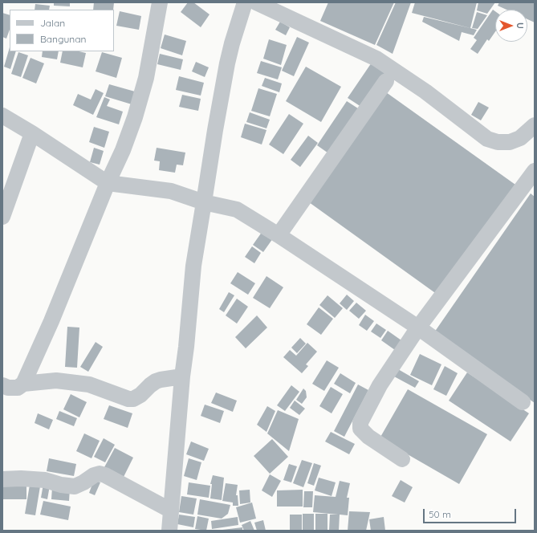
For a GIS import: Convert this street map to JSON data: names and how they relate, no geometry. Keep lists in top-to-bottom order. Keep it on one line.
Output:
{"legend":["Jalan","Bangunan"],"scale_bar":"50 m","north":"right"}
